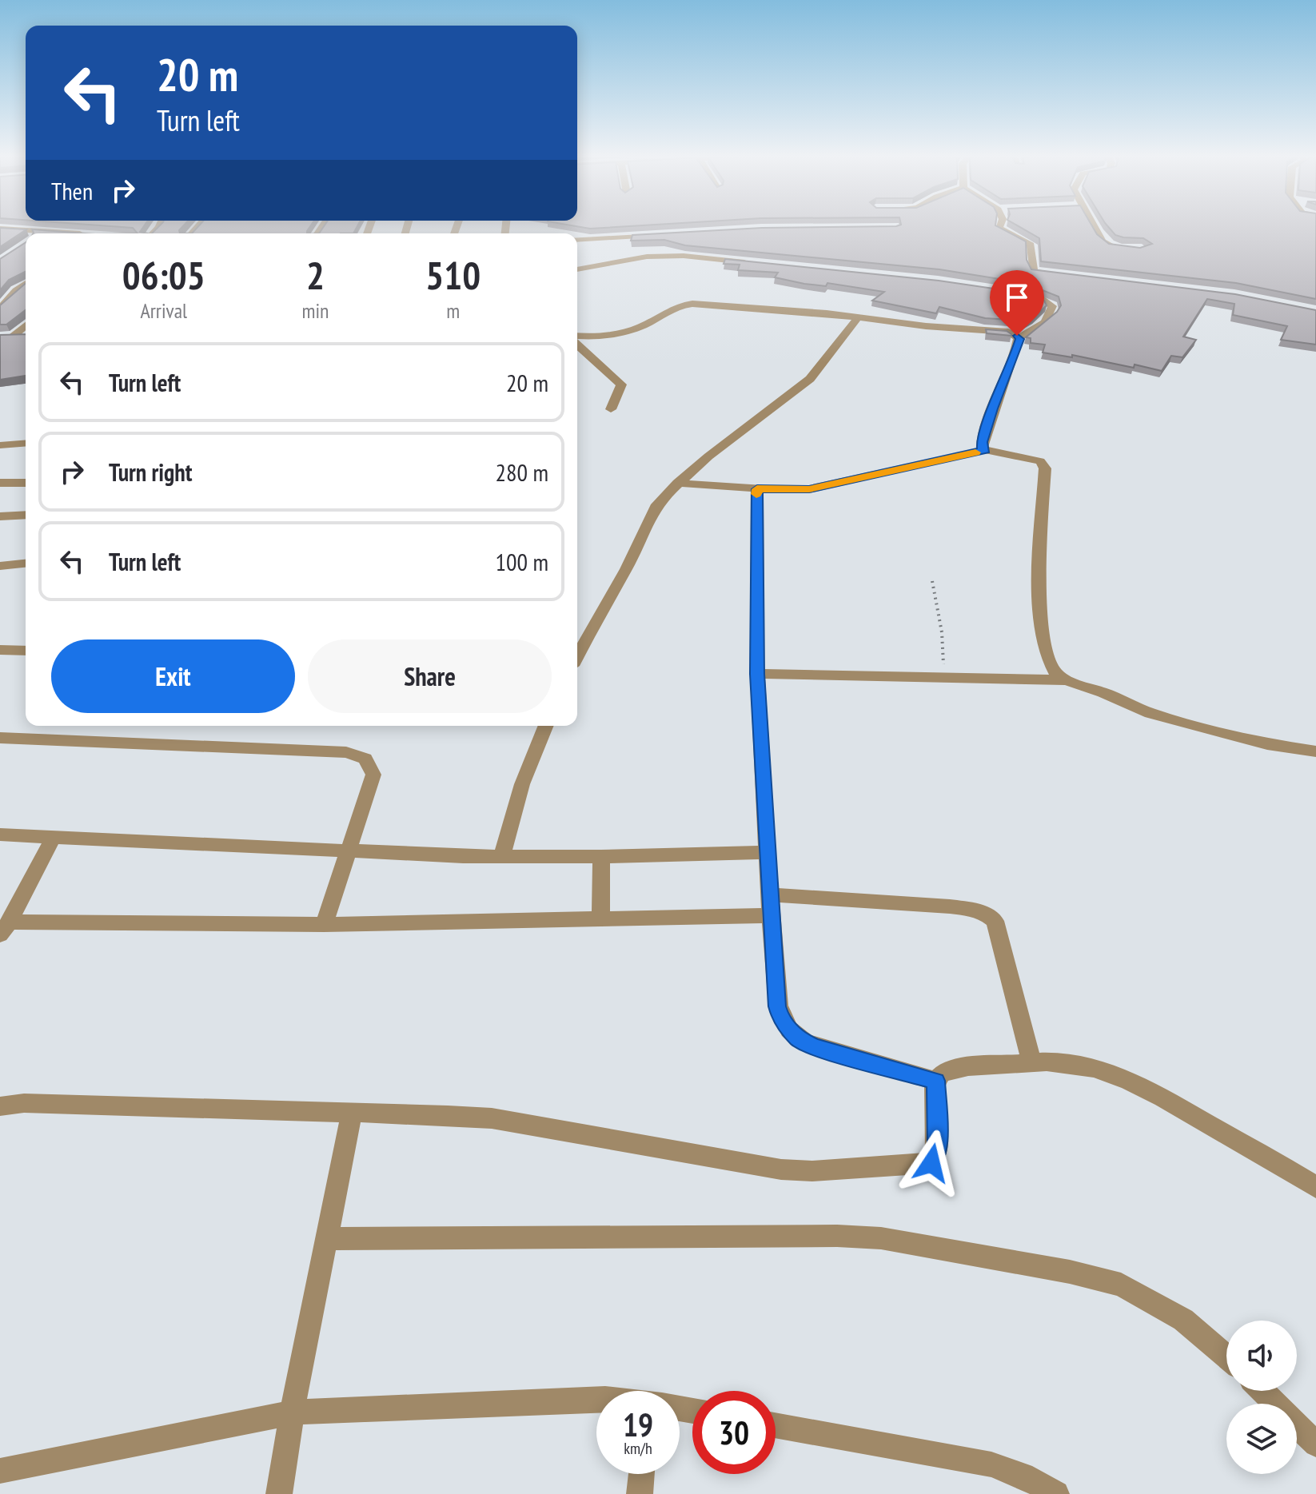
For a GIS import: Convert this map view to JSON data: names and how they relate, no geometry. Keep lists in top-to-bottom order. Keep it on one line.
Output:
{"page":{"turn":["20 m","Turn left"],"then":"Then","eta":["06:05","Arrival","2","min","510","m"],"list":[{"name":"Turn left","value":"20 m"},{"name":"Turn right","value":"280 m"},{"name":"Turn left","value":"100 m"}],"buttons":["Exit","Share"],"speed":"19 km/h","limit":"30"}}
